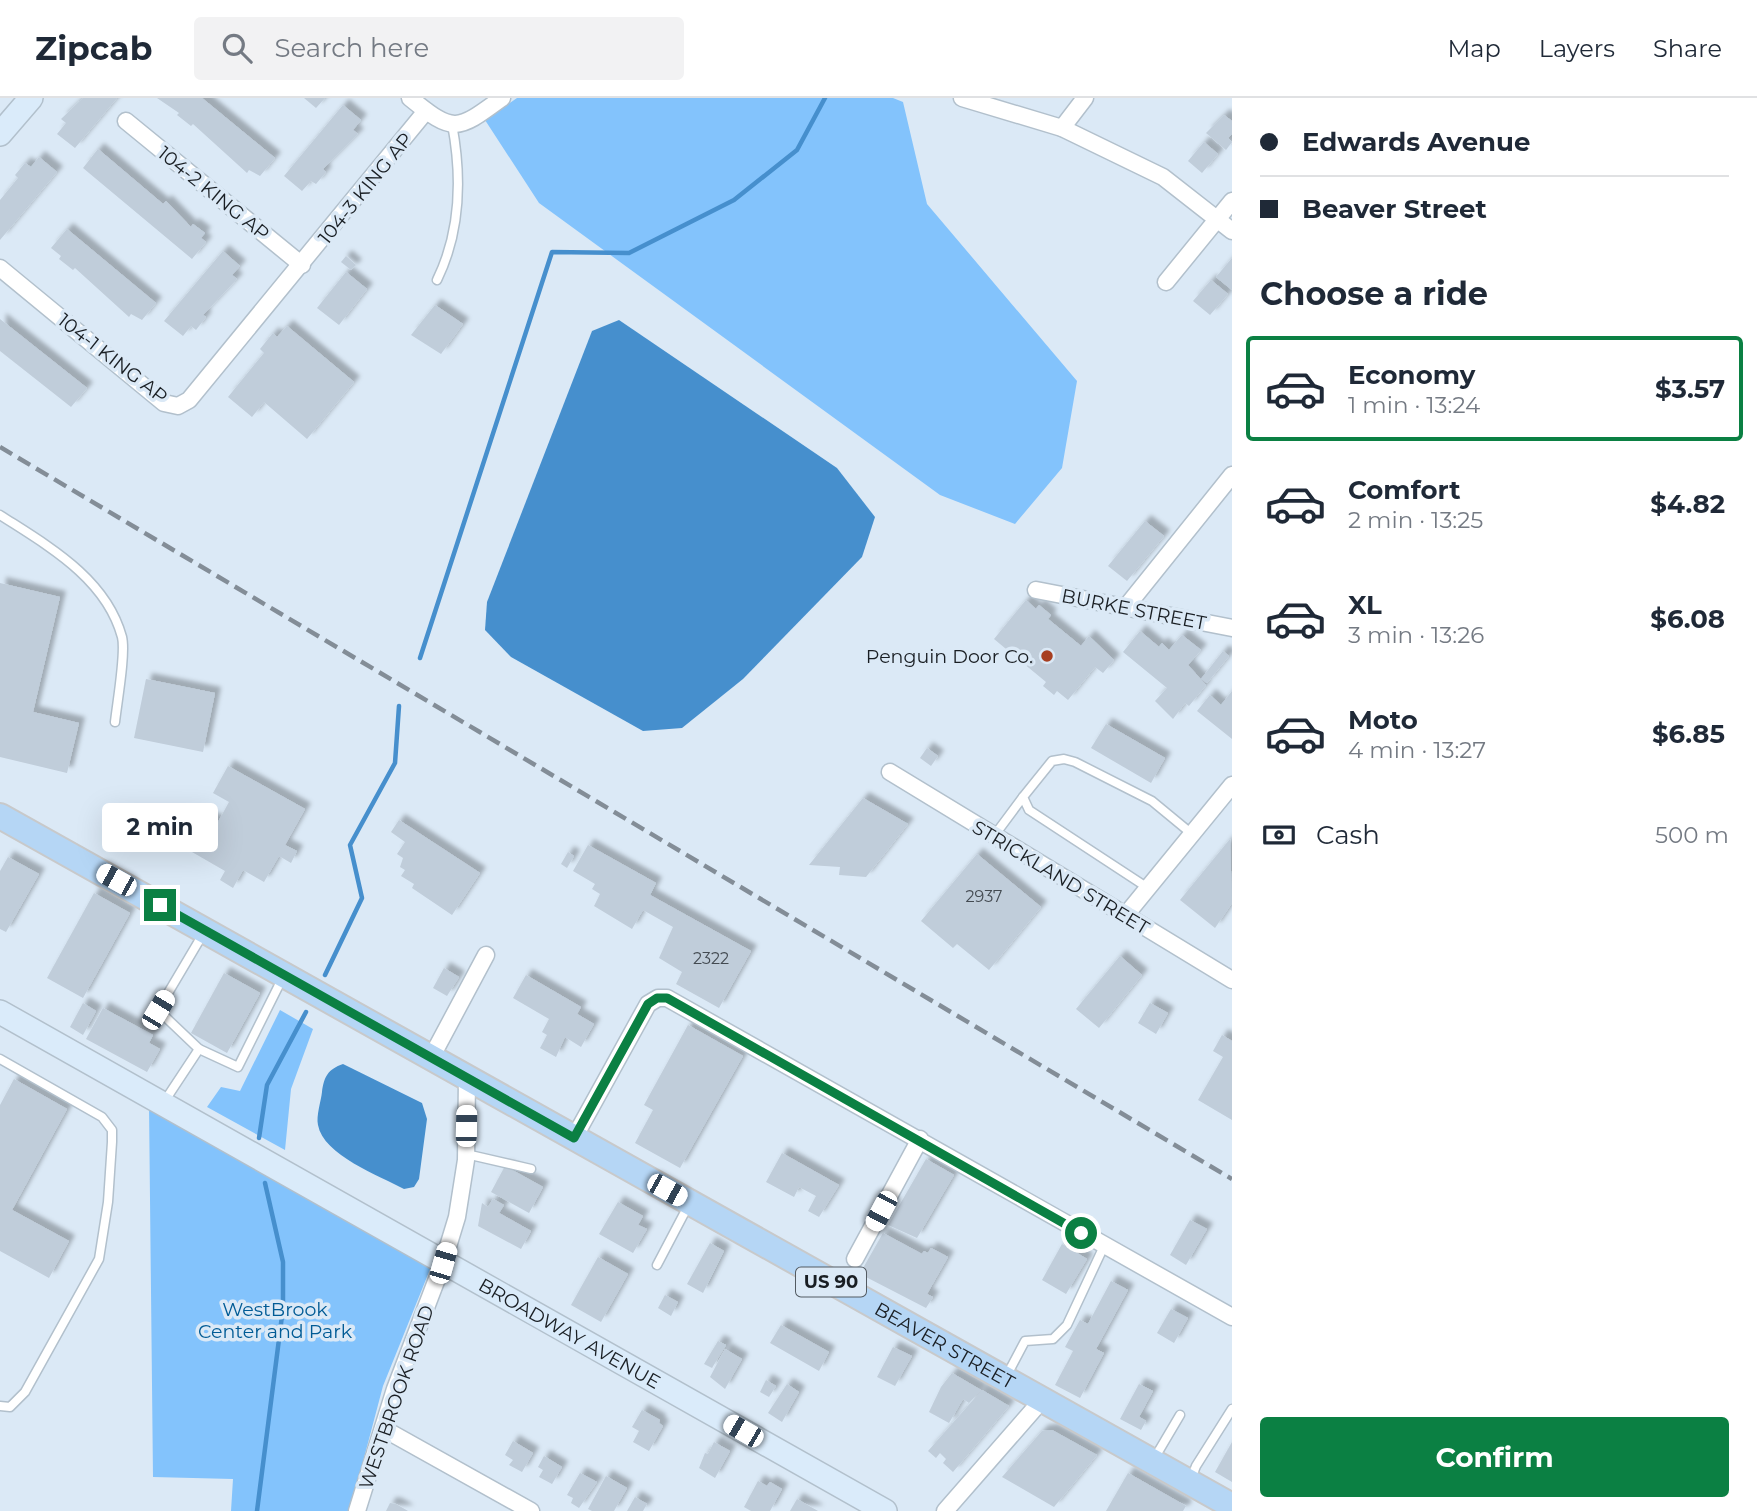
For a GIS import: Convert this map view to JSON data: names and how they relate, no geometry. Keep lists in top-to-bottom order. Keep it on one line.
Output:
{"streets":{"main road":["US 90","BEAVER STREET"],"street":["104-3 KING AP","104-2 KING AP","104-1 KING AP","BURKE STREET","STRICKLAND STREET","BROADWAY AVENUE","WESTBROOK ROAD"]},"crossings":[["104-3 KING AP","104-2 KING AP"],["104-3 KING AP","104-1 KING AP"],["104-2 KING AP","104-1 KING AP"],["BROADWAY AVENUE","WESTBROOK ROAD"],["BEAVER STREET","WESTBROOK ROAD"]],"parks":["WestBrook Center and Park"],"places":["Penguin Door Co."],"house_numbers":["2937","2322"],"page":{"header":"Zipcab","search":"Search here","nav":["Map","Layers","Share"],"banner":["Edwards Avenue","Beaver Street"],"heading":"Choose a ride","list":[{"name":"Economy","note":"1 min · 13:24","value":"$3.57"},{"name":"Comfort","note":"2 min · 13:25","value":"$4.82"},{"name":"XL","note":"3 min · 13:26","value":"$6.08"},{"name":"Moto","note":"4 min · 13:27","value":"$6.85"}],"pay":["Cash","500 m"],"bubble":"2 min","buttons":"Confirm"}}
